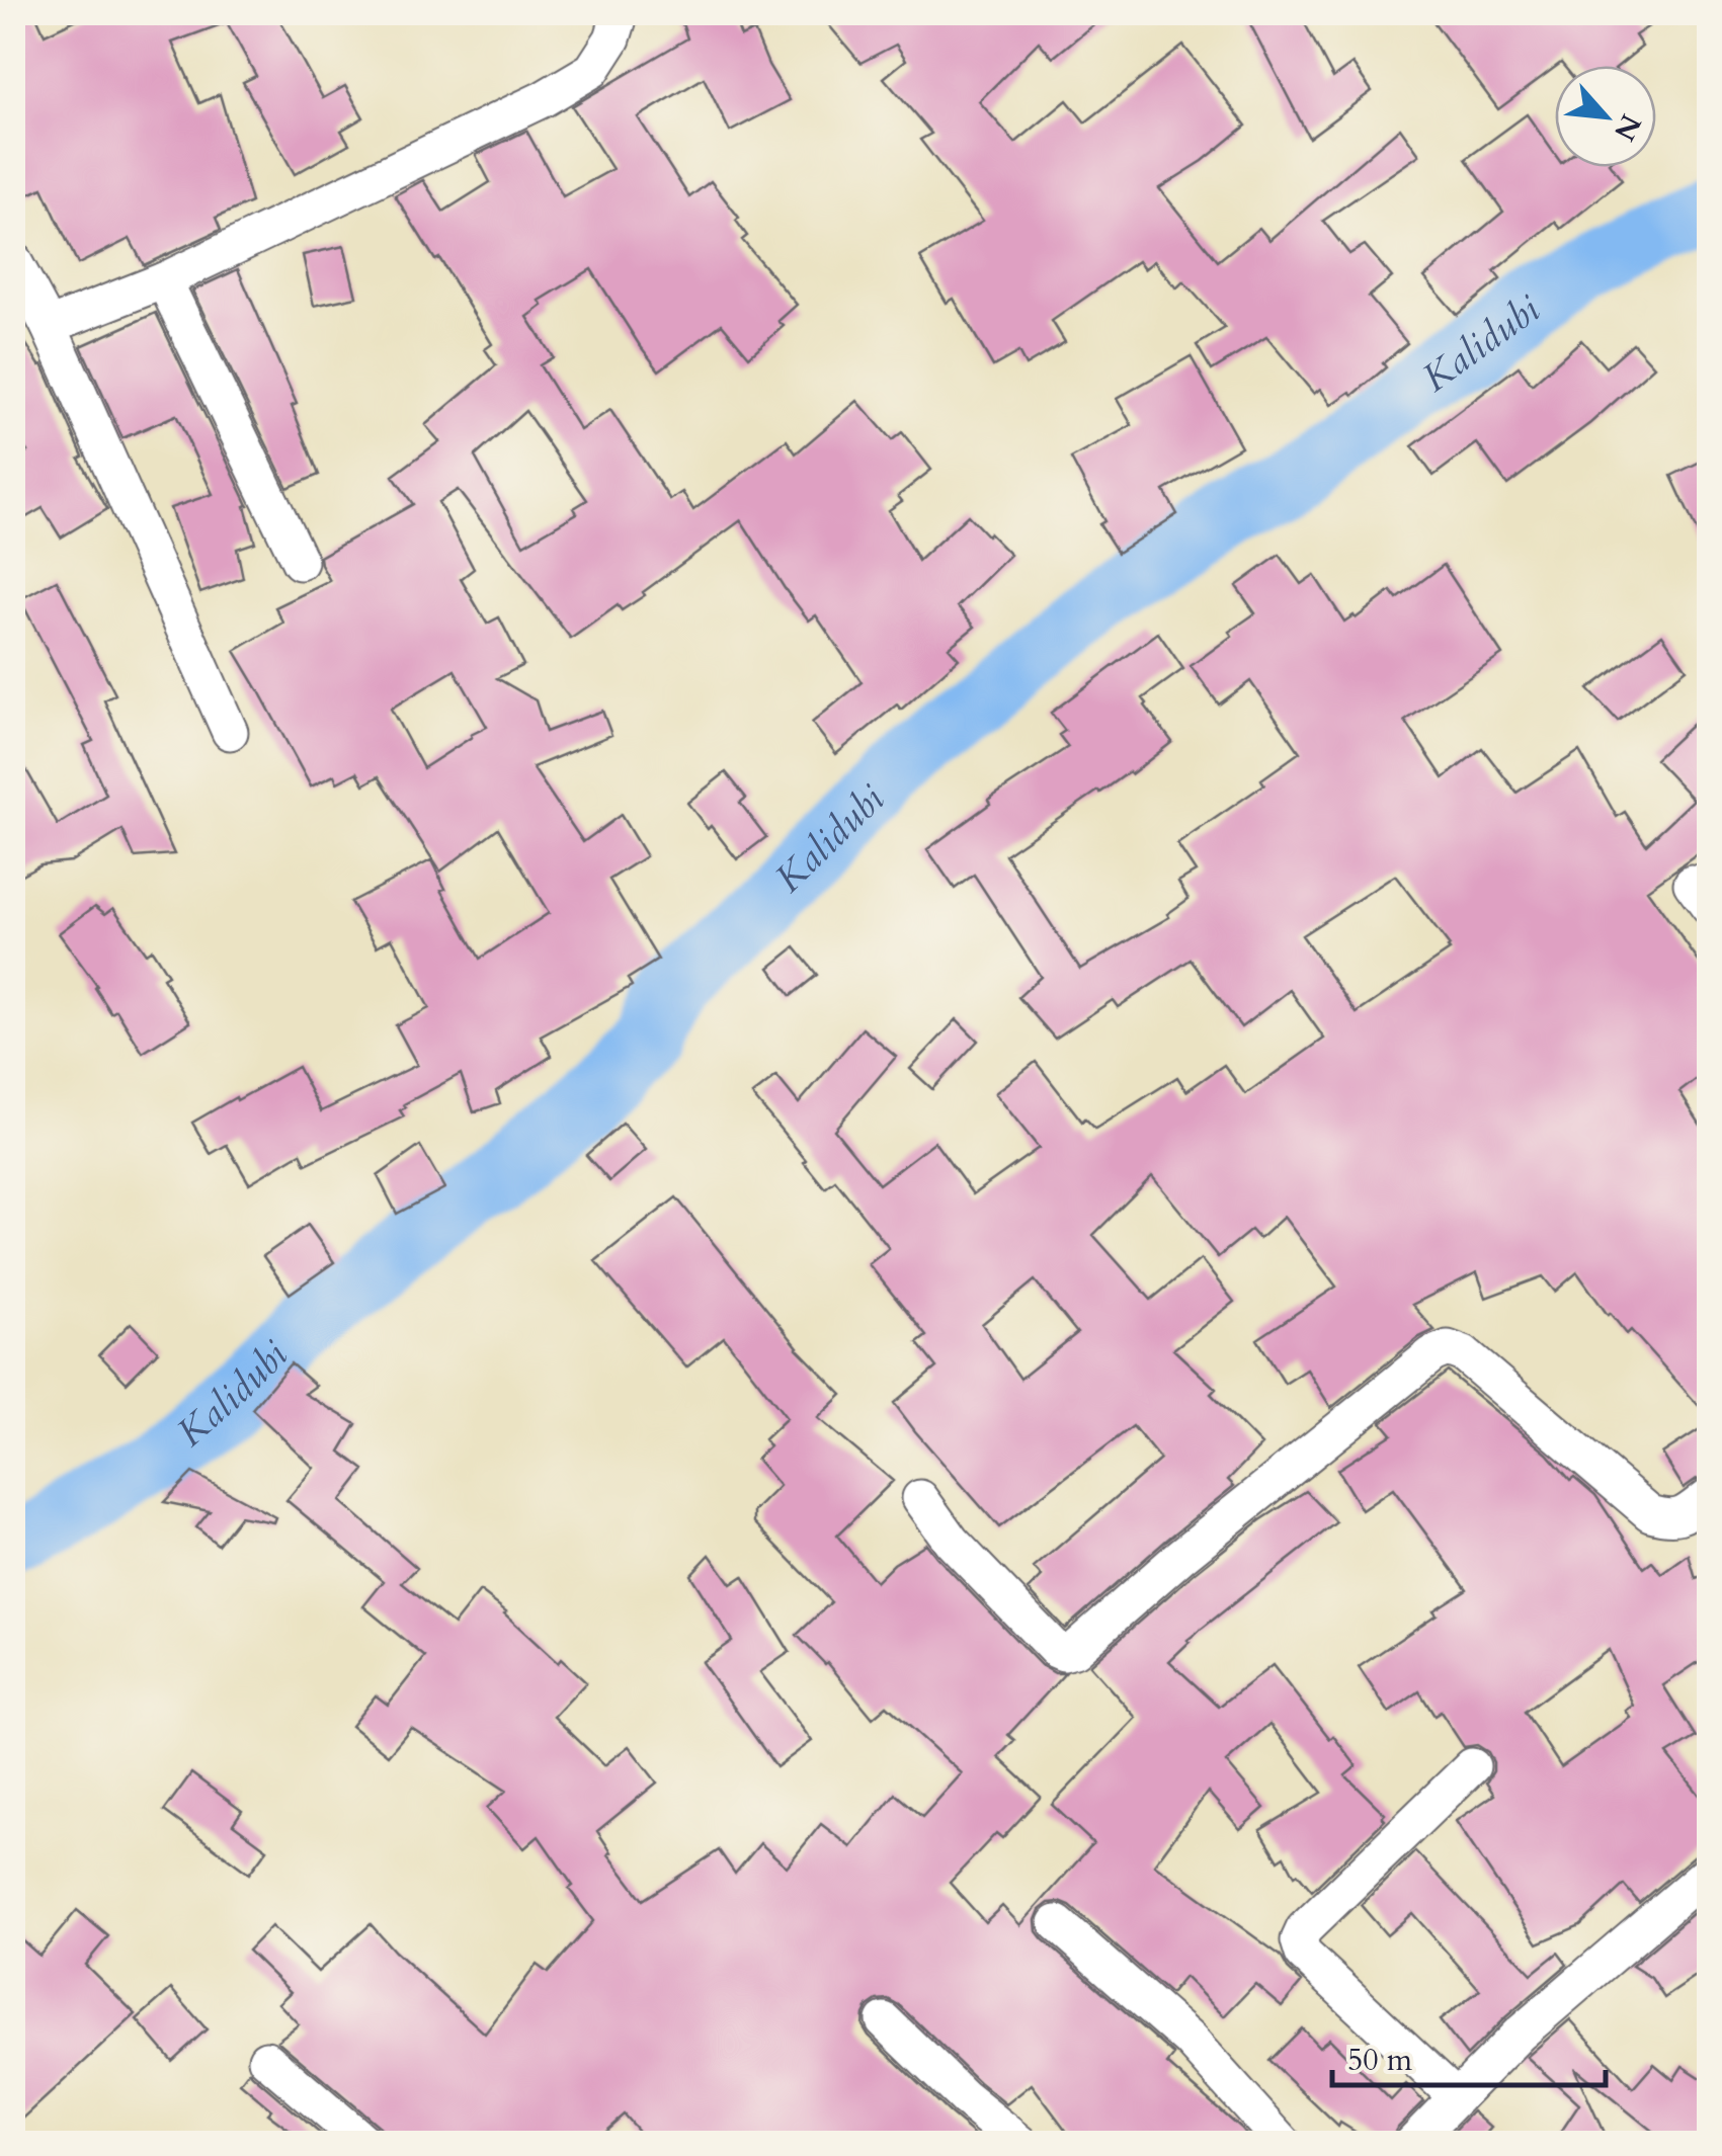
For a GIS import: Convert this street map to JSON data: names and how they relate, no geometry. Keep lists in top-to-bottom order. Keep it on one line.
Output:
{"water":["Kalidubi"],"scale_bar":"50 m","north":"bottom right"}
